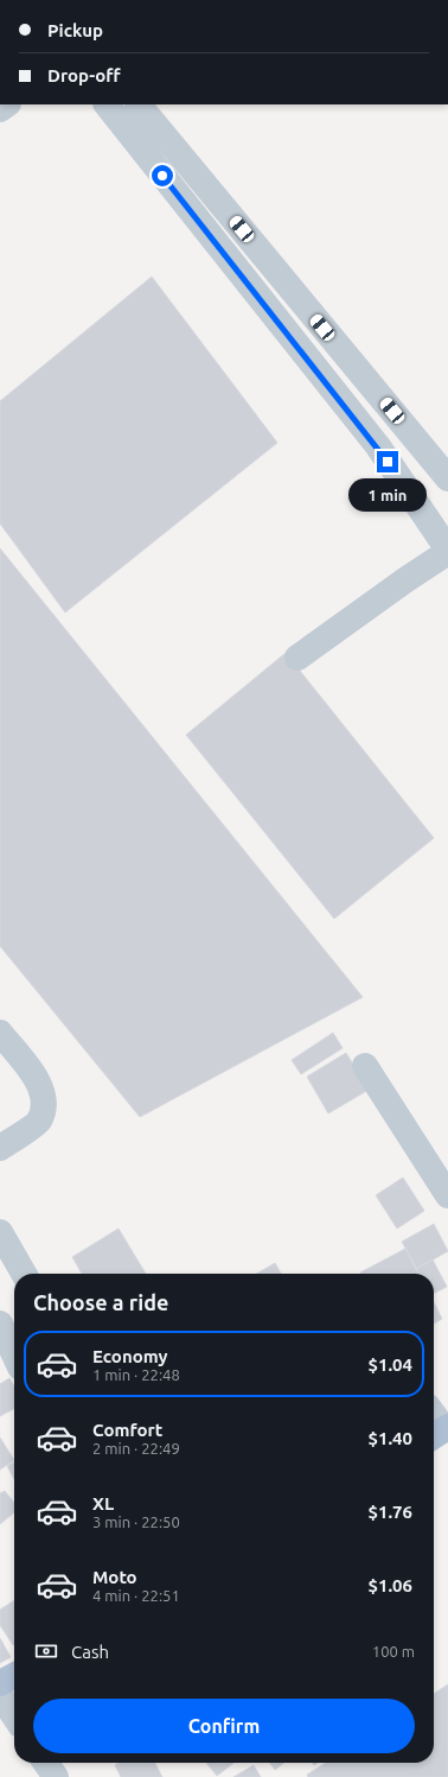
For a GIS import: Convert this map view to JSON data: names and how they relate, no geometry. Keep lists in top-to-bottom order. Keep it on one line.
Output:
{"page":{"banner":["Pickup","Drop-off"],"bubble":"1 min","heading":"Choose a ride","list":[{"name":"Economy","note":"1 min · 22:48","value":"$1.04"},{"name":"Comfort","note":"2 min · 22:49","value":"$1.40"},{"name":"XL","note":"3 min · 22:50","value":"$1.76"},{"name":"Moto","note":"4 min · 22:51","value":"$1.06"}],"pay":["Cash","100 m"],"buttons":"Confirm"}}
